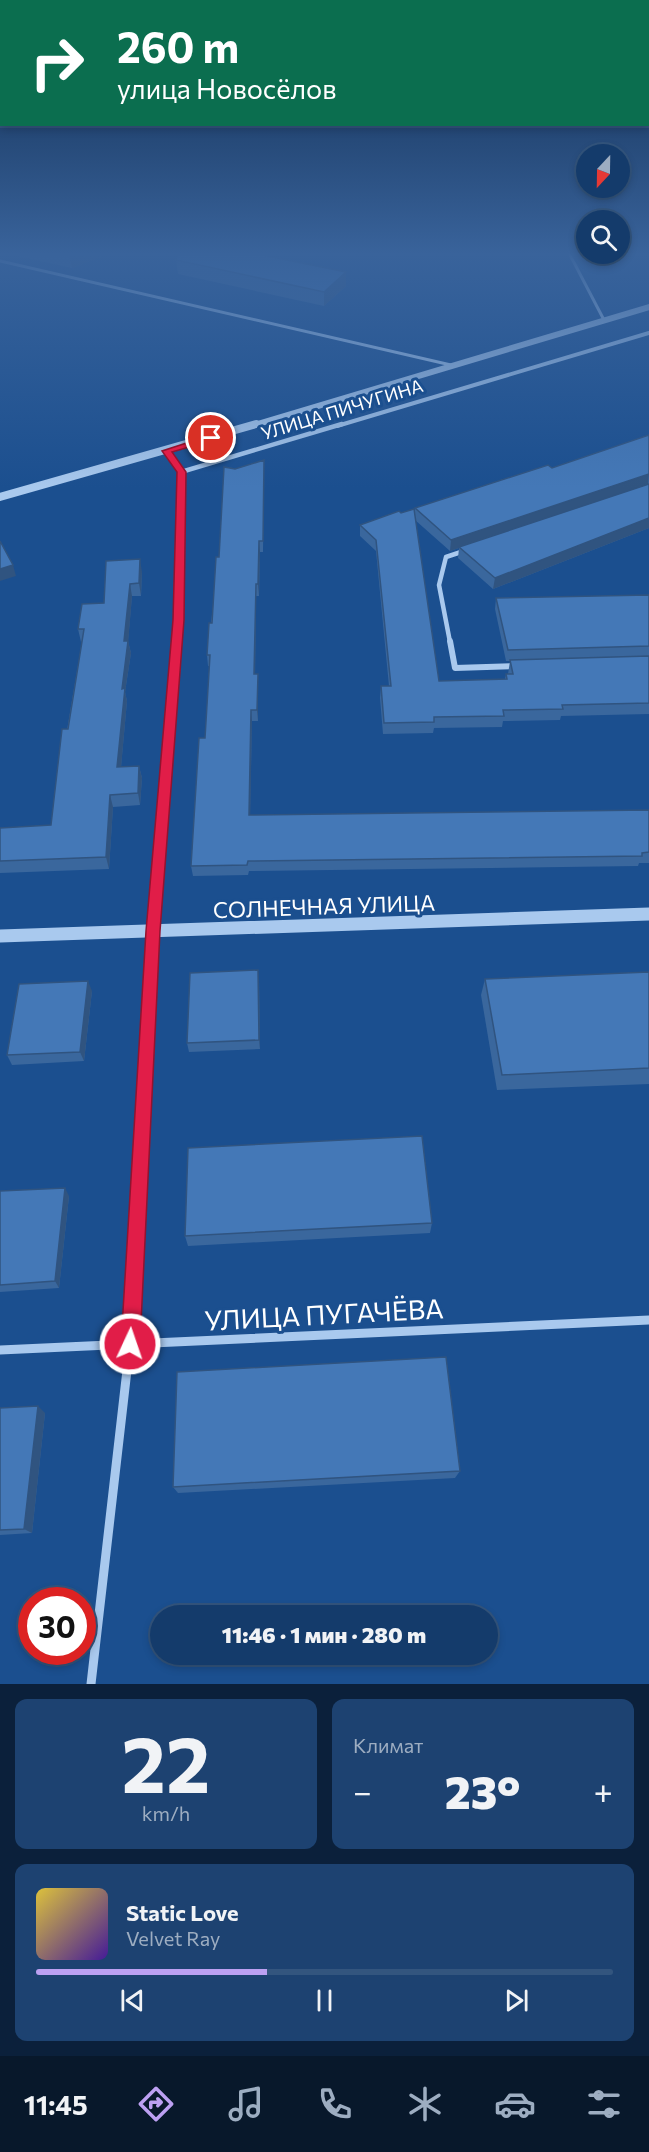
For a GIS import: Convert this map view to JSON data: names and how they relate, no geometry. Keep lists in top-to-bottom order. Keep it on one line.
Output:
{"streets":{"street":["УЛИЦА ПИЧУГИНА","СОЛНЕЧНАЯ УЛИЦА","УЛИЦА ПУГАЧЁВА"]},"north":"bottom","page":{"turn":["260 m","улица Новосёлов"],"limit":"30","trip":"11:46 · 1 мин · 280 m","tile":[["22","km/h"],"Климат"],"heat":["−","23°","+"],"song":["Static Love","Velvet Ray"],"tabs":"11:45"}}
